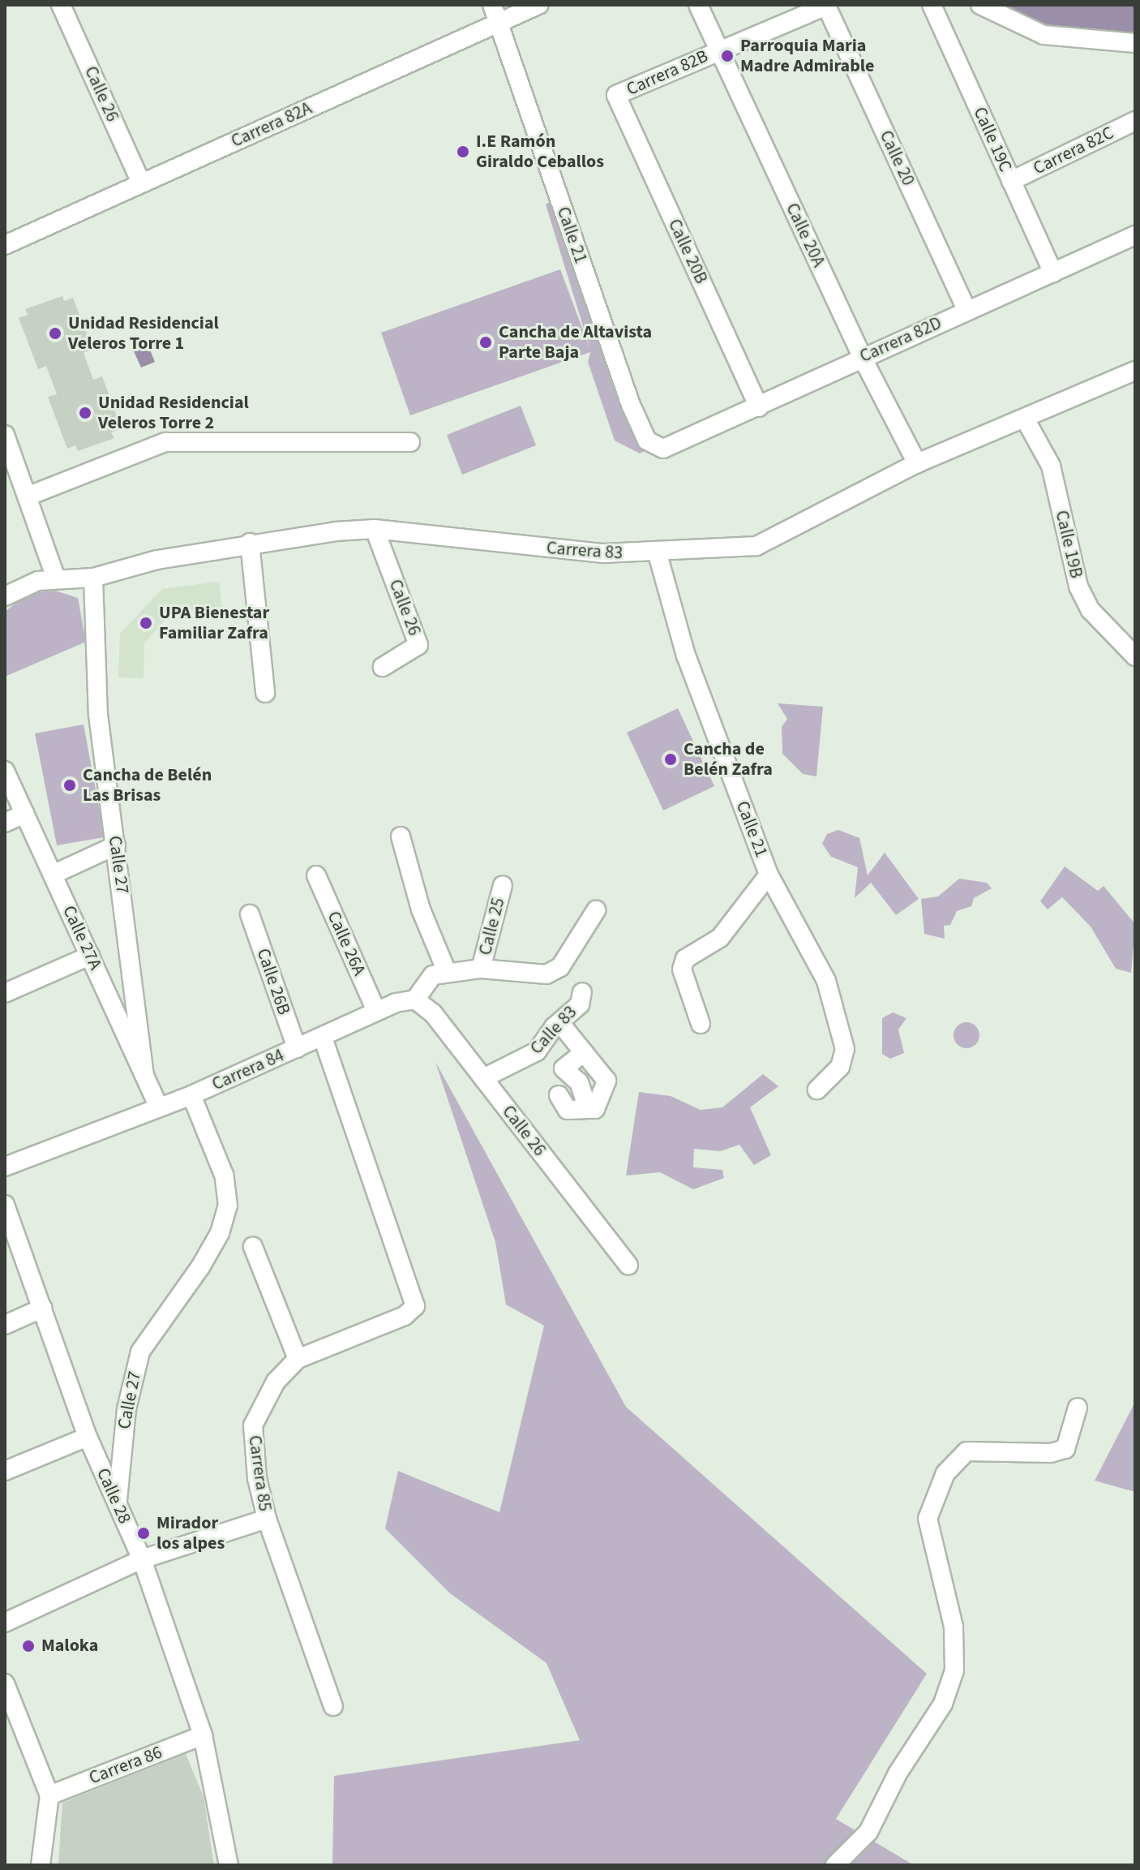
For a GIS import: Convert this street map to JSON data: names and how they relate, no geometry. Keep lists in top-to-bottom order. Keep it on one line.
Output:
{"streets":{"street":["Carrera 82B","Calle 26","Carrera 82A","Calle 19C","Carrera 82C","Calle 20","Calle 21","Calle 20A","Calle 20B","Carrera 82D","Calle 19B","Carrera 83","Calle 27","Calle 25","Calle 27A","Calle 26A","Calle 26B","Calle 83","Carrera 84","Carrera 85","Calle 28","Carrera 86"]},"crossings":[["Carrera 82B","Calle 20"],["Carrera 82B","Calle 20A"],["Carrera 82B","Calle 20B"],["Calle 26","Carrera 82A"],["Calle 26","Carrera 83"],["Calle 26","Calle 83"],["Calle 26","Carrera 84"],["Carrera 82A","Calle 21"],["Calle 19C","Carrera 82C"],["Calle 19C","Carrera 82D"],["Calle 20","Carrera 82D"],["Calle 21","Carrera 82D"],["Calle 21","Carrera 83"],["Calle 20A","Carrera 82D"],["Calle 20A","Carrera 83"],["Calle 20B","Carrera 82D"],["Calle 19B","Carrera 83"],["Carrera 83","Calle 27"],["Calle 27","Calle 27A"],["Calle 27","Carrera 84"],["Calle 27","Calle 28"],["Calle 27A","Carrera 84"],["Calle 26A","Carrera 84"],["Calle 26B","Carrera 84"],["Carrera 85","Calle 28"],["Calle 28","Carrera 86"]],"places":["Parroquia Maria Madre Admirable","I.E Ramón Giraldo Ceballos","Unidad Residencial Veleros Torre 1","Cancha de Altavista Parte Baja","Unidad Residencial Veleros Torre 2","UPA Bienestar Familiar Zafra","Cancha de Belén Zafra","Cancha de Belén Las Brisas","Mirador los alpes","Maloka"]}
